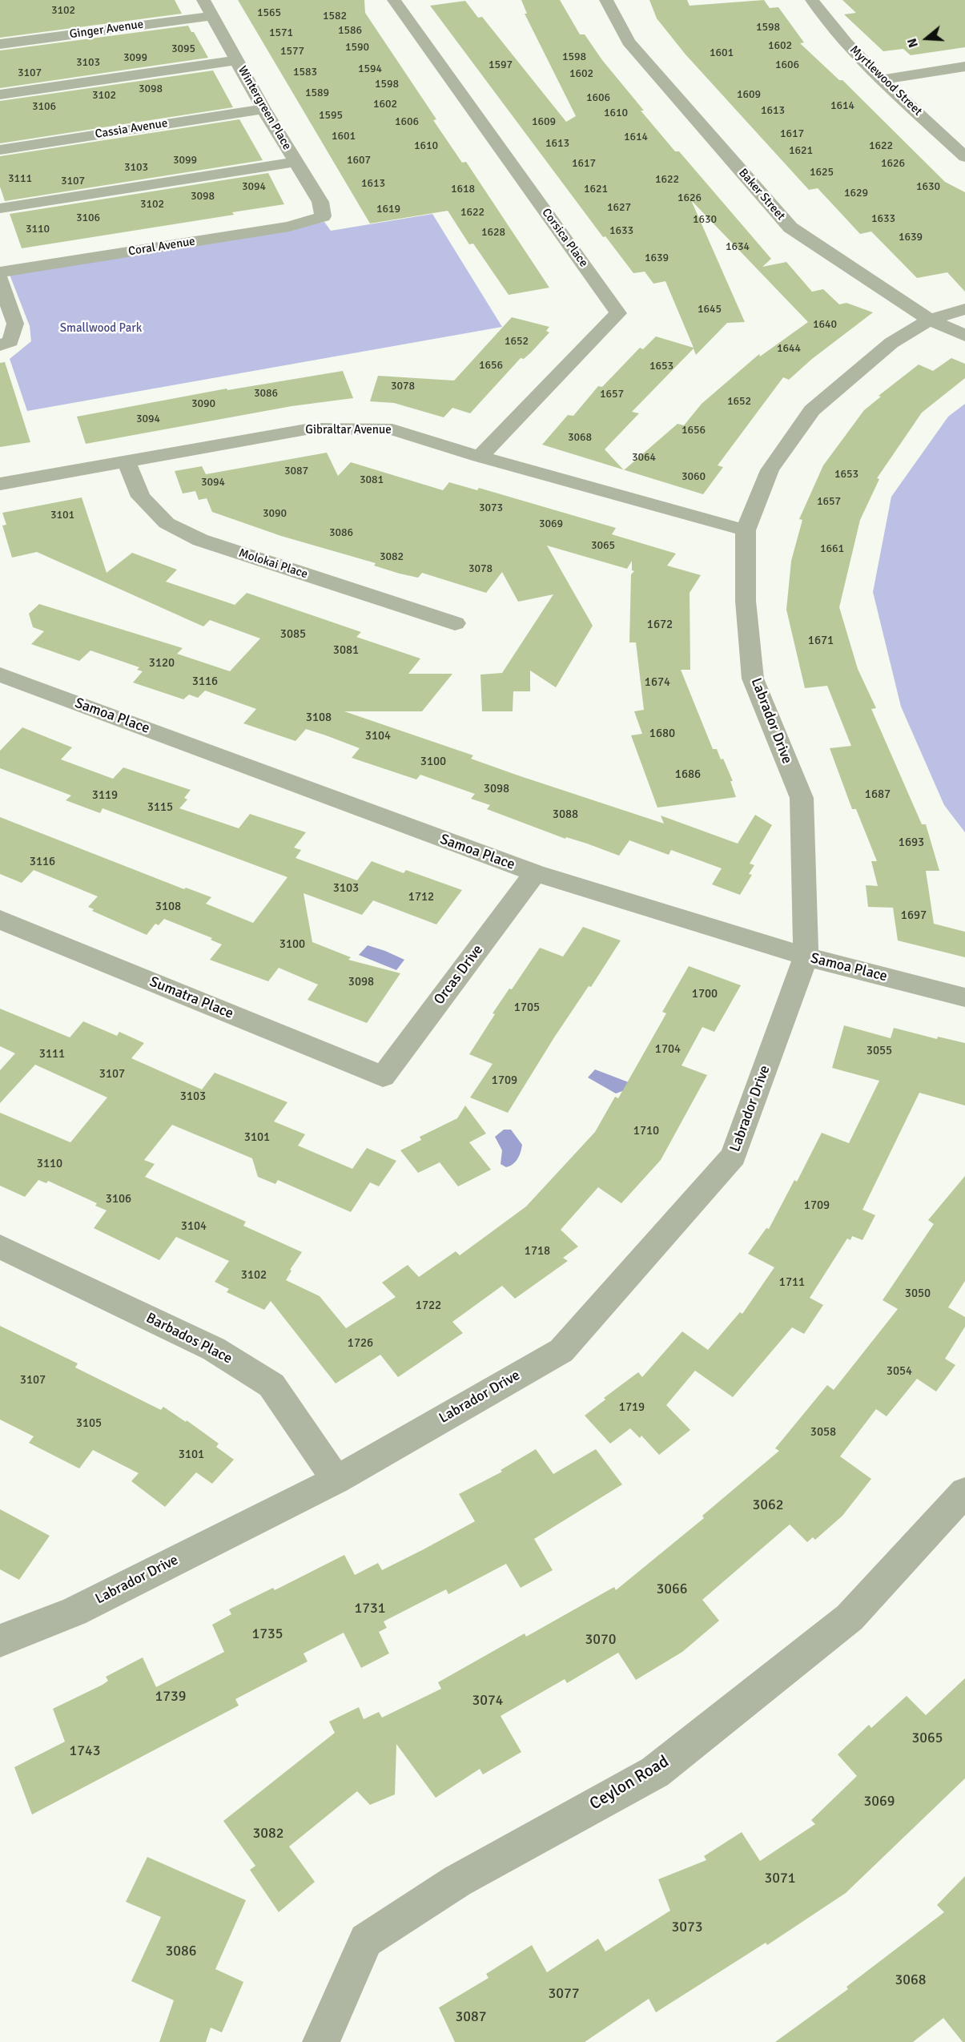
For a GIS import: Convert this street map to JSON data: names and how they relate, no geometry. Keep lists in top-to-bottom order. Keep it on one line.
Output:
{"streets":{"street":["Ginger Avenue","Myrtlewood Street","Wintergreen Place","Cassia Avenue","Baker Street","Corsica Place","Coral Avenue","Gibraltar Avenue","Molokai Place","Samoa Place","Labrador Drive","Orcas Drive","Sumatra Place","Barbados Place","Ceylon Road"]},"crossings":[["Ginger Avenue","Wintergreen Place"],["Wintergreen Place","Cassia Avenue"],["Wintergreen Place","Coral Avenue"],["Baker Street","Labrador Drive"],["Corsica Place","Gibraltar Avenue"],["Gibraltar Avenue","Molokai Place"],["Gibraltar Avenue","Labrador Drive"],["Samoa Place","Labrador Drive"],["Samoa Place","Orcas Drive"],["Labrador Drive","Barbados Place"],["Orcas Drive","Sumatra Place"]],"parks":["Smallwood Park"],"house_numbers":["3102","1565","1582","1598","1586","1571","1602","1590","3095","1577","1601","1598","3099","3103","1597","1606","1594","1583","3107","1602","1598","3098","1589","1609","3102","1606","1602","1614","3106","1613","1610","1595","1606","1609","1617","1601","1614","1613","1610","1622","1621","3099","1607","1617","1626","3103","1625","3111","1622","3107","1613","3094","1630","1618","1621","1629","3098","1626","3102","1627","1619","1622","3106","1633","1630","3110","1633","1628","1639","1634","1639","1645","1640","1652","1644","1656","1653","3078","3086","1657","1652","3090","3094","1656","3068","3064","3087","1653","3060","3081","3094","1657","3073","3090","3101","3069","3086","3065","1661","3082","3078","1672","3085","1671","3081","3120","3116","1674","3108","1680","3104","3100","1686","3098","1687","3119","3115","3088","1693","3116","3103","1712","3108","1697","3100","3098","1700","1705","1704","3055","3111","3107","1709","3103","1710","3101","3110","3106","1709","3104","1718","3102","1711","3050","1722","1726","3054","3107","1719","3105","3058","3101","3062","3066","1731","1735","3070","1739","3074","3065","1743","3069","3082","3071","3073","3086","3068","3077","3087"],"north":"left"}
